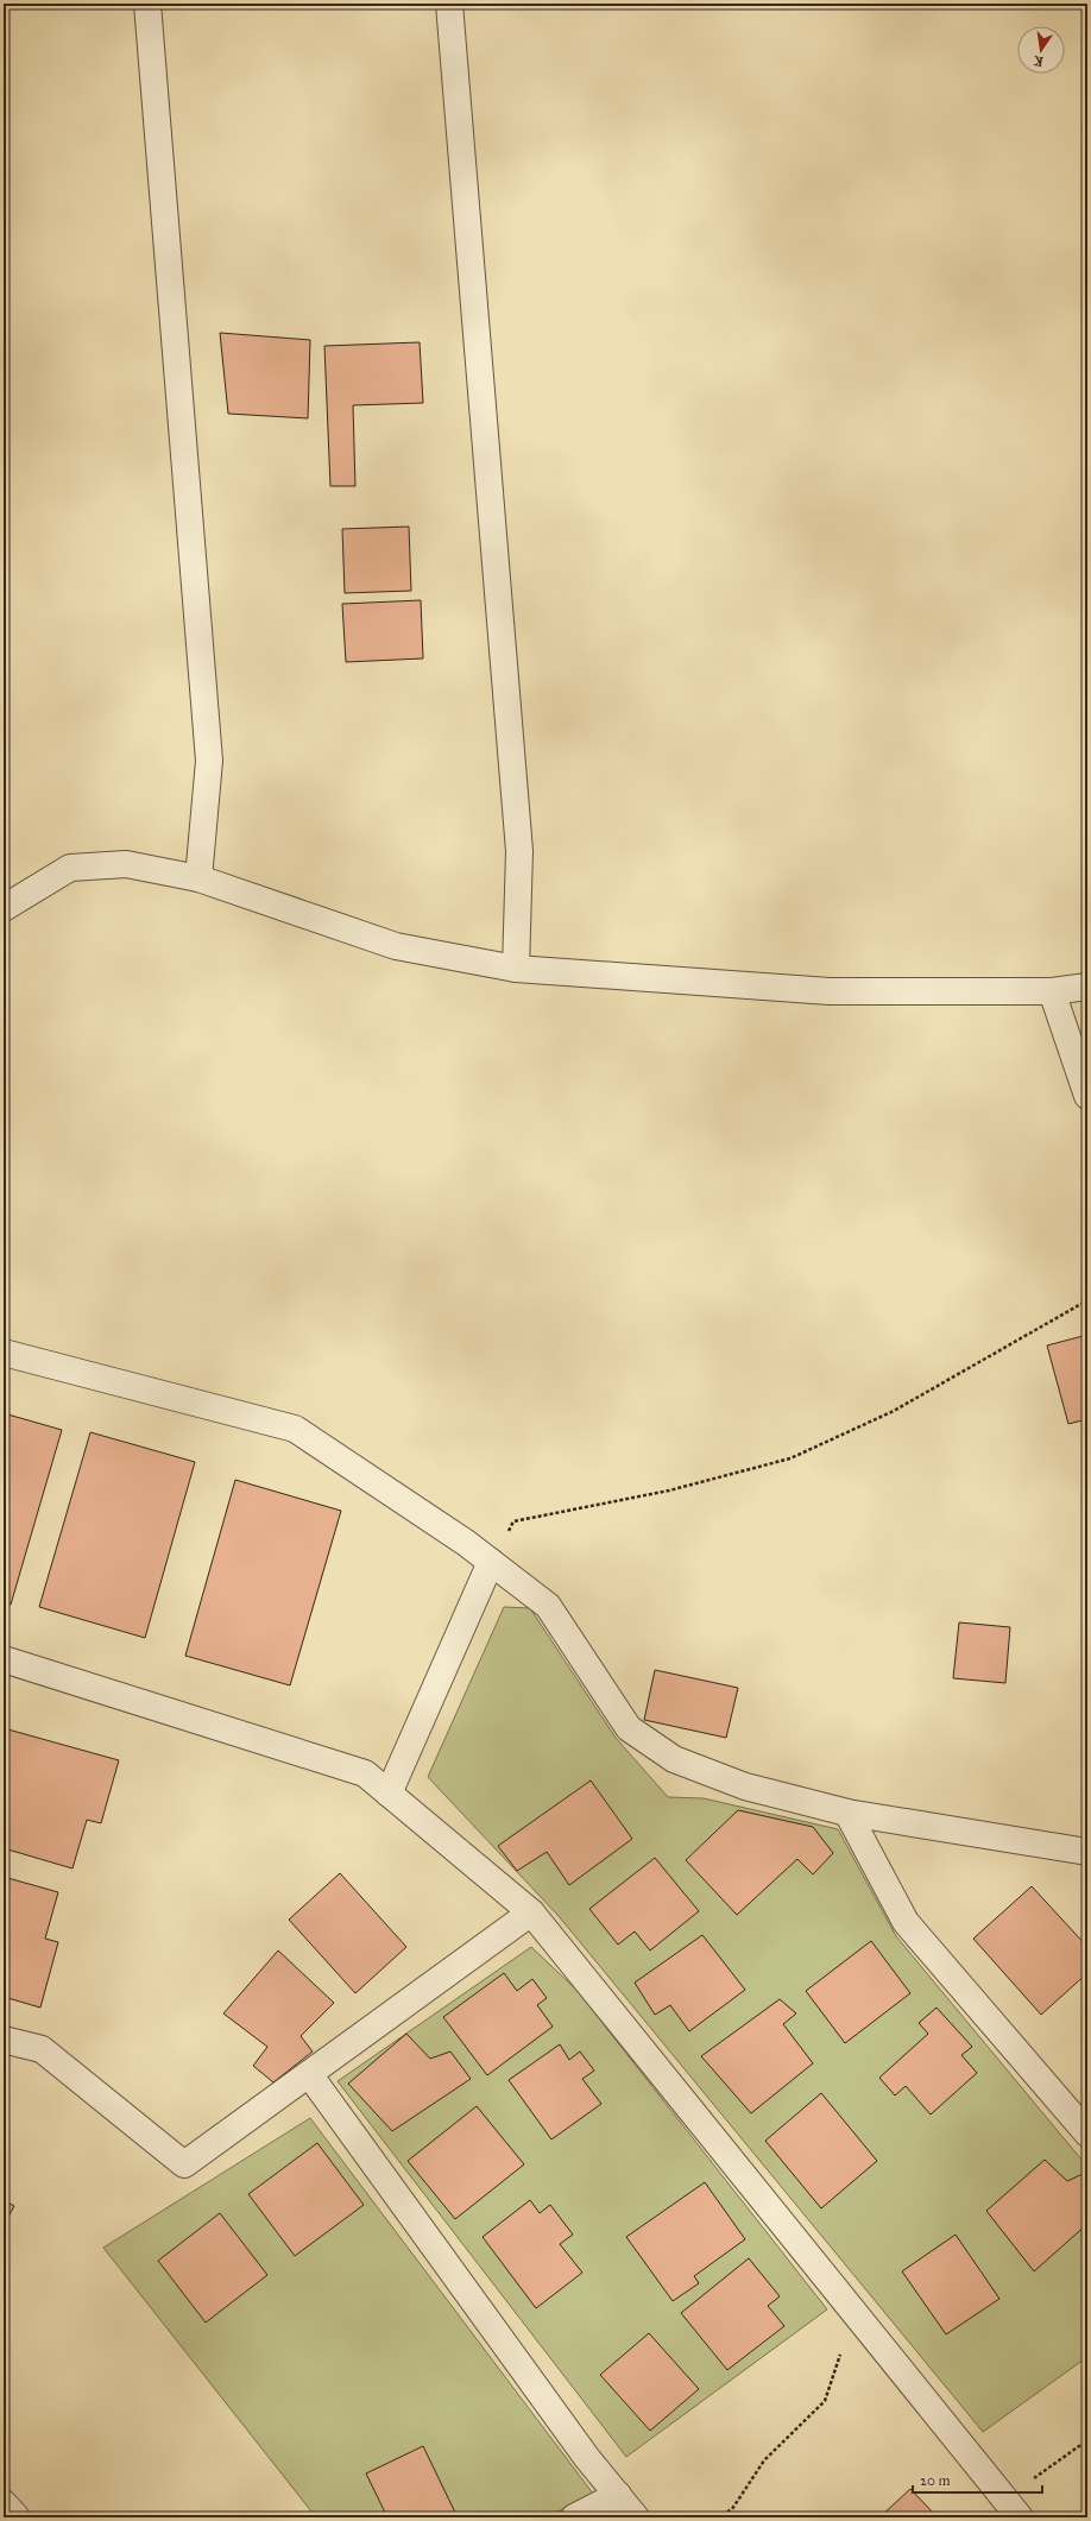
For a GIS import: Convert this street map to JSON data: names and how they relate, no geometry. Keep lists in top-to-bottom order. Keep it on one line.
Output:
{"scale_bar":"20 m","north":"bottom"}
